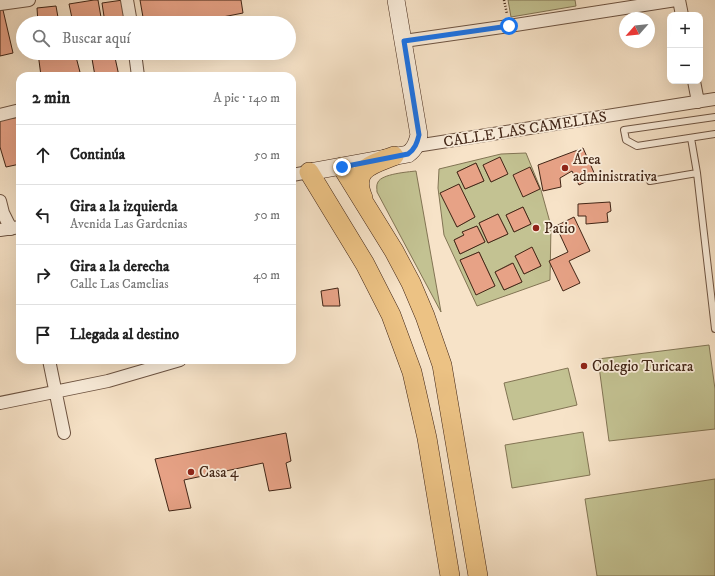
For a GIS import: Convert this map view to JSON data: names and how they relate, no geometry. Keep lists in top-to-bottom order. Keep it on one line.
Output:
{"streets":{"main road":["CALLE LAS CAMELIAS"]},"places":["Área administrativa","Patio","Colegio Turicara","Casa 4"],"north":"bottom left","page":{"map_buttons":["+","−"],"search":"Buscar aquí","heading":["2 min","A pie · 140 m"],"list":[["Continúa","50 m"],["Gira a la izquierda","Avenida Las Gardenias","50 m"],["Gira a la derecha","Calle Las Camelias","40 m"],"Llegada al destino"]}}
